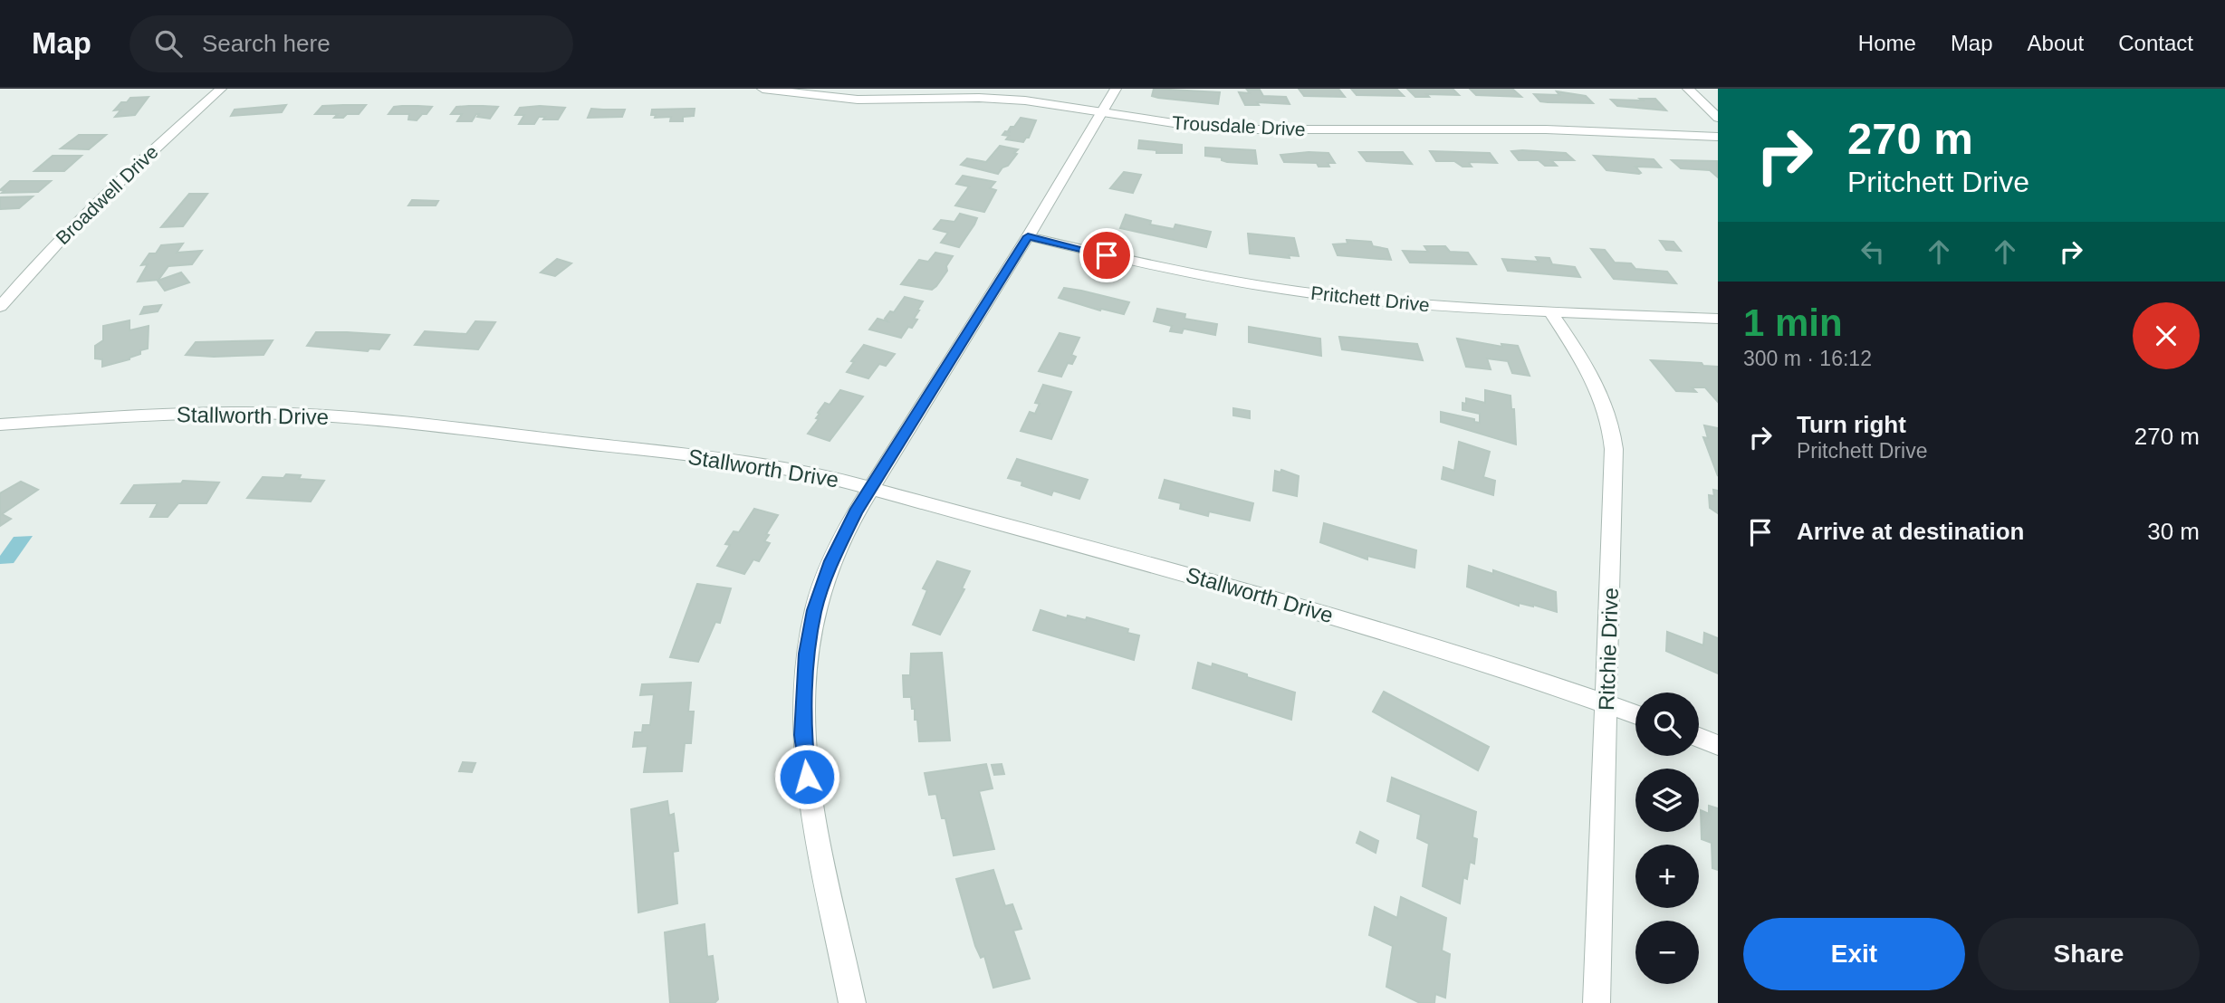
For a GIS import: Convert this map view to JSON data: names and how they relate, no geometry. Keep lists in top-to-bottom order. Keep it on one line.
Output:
{"streets":{"street":["Trousdale Drive","Broadwell Drive","Pritchett Drive","Stallworth Drive","Ritchie Drive"]},"crossings":[["Pritchett Drive","Ritchie Drive"],["Stallworth Drive","Ritchie Drive"]],"page":{"header":"Map","search":"Search here","nav":["Home","Map","About","Contact"],"turn":["270 m","Pritchett Drive"],"heading":["1 min","300 m · 16:12"],"list":[{"name":"Turn right","note":"Pritchett Drive","value":"270 m"},{"name":"Arrive at destination","value":"30 m"}],"map_buttons":["+","−"],"buttons":["Exit","Share"]}}
